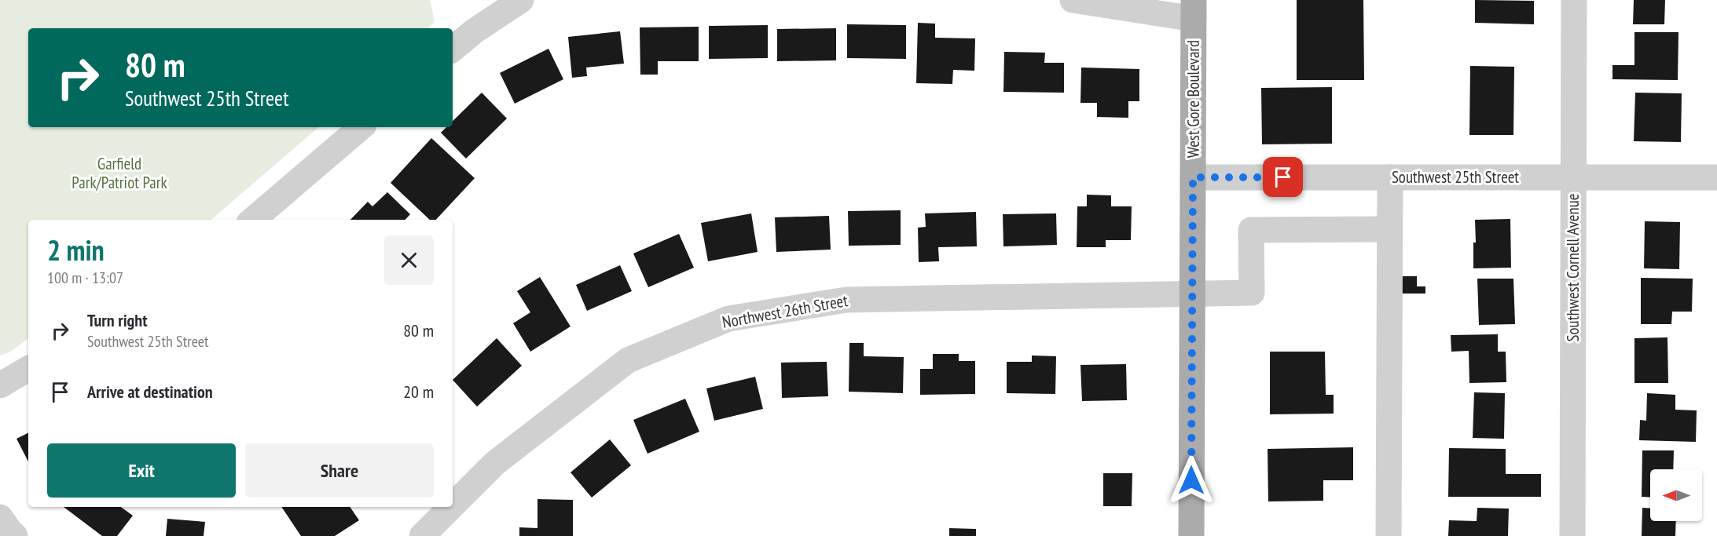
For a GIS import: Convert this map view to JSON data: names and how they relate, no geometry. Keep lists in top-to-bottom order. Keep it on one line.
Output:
{"streets":{"main road":["West Gore Boulevard"],"street":["Southwest 25th Street","Southwest Cornell Avenue","Northwest 26th Street"]},"crossings":[["West Gore Boulevard","Southwest 25th Street"],["West Gore Boulevard","Northwest 26th Street"],["Southwest 25th Street","Southwest Cornell Avenue"]],"parks":["Garfield Park/Patriot Park"],"north":"left","page":{"turn":["80 m","Southwest 25th Street"],"heading":["2 min","100 m · 13:07"],"list":[{"name":"Turn right","note":"Southwest 25th Street","value":"80 m"},{"name":"Arrive at destination","value":"20 m"}],"buttons":["Exit","Share"]}}
